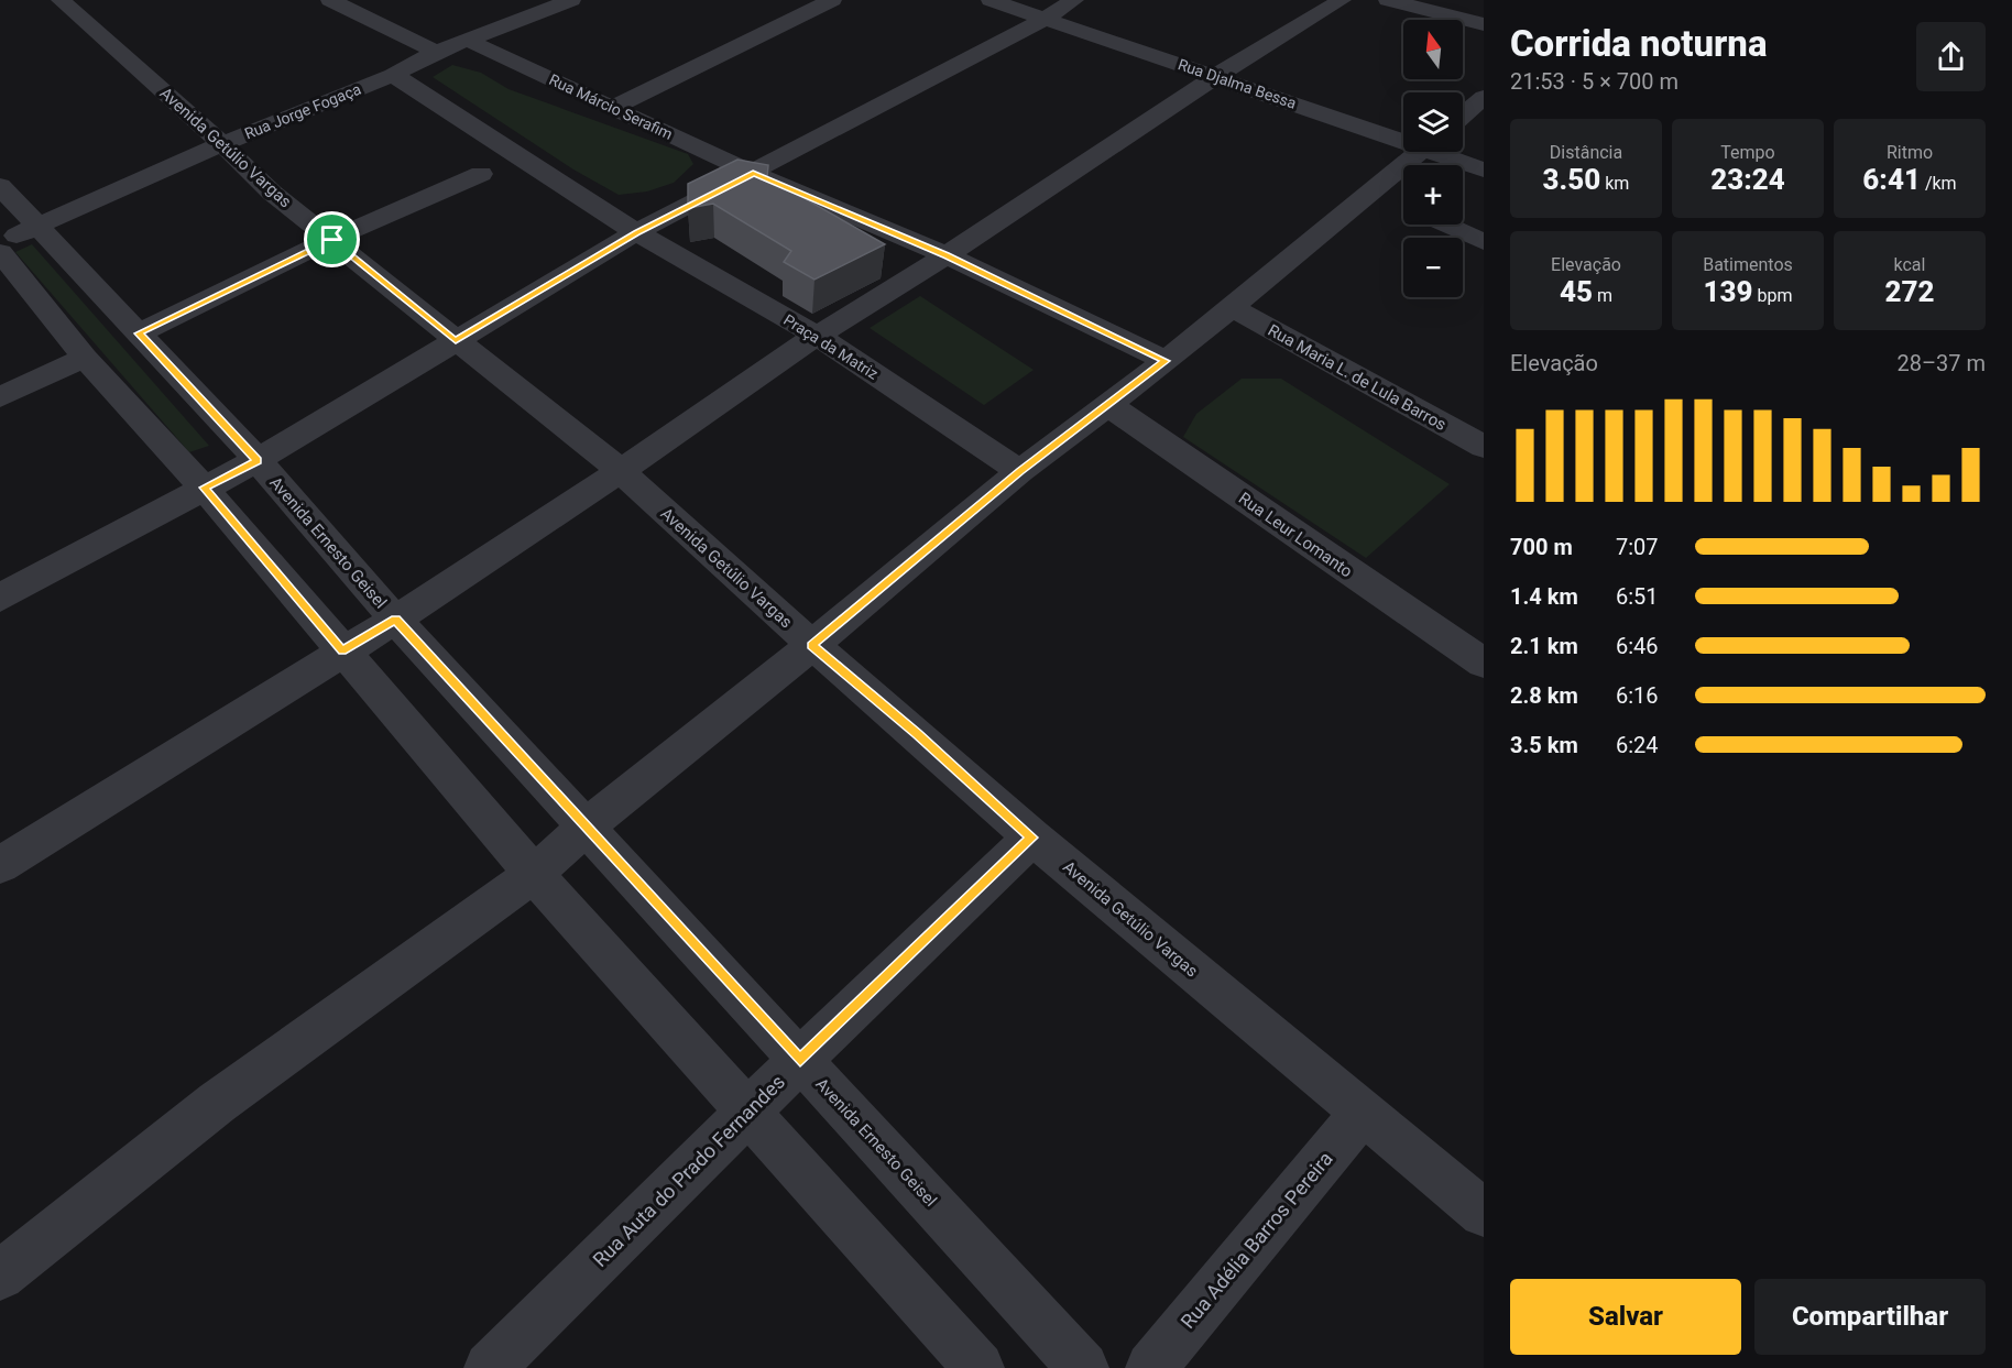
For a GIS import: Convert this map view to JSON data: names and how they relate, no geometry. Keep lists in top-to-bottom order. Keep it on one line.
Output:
{"streets":{"street":["Rua Djalma Bessa","Rua Márcio Serafim","Rua Jorge Fogaça","Avenida Getúlio Vargas","Praça da Matriz","Rua Maria L. de Lula Barros","Rua Leur Lomanto","Avenida Ernesto Geisel","Rua Auta do Prado Fernandes","Rua Adélia Barros Pereira"]},"crossings":[["Rua Márcio Serafim","Rua Jorge Fogaça"],["Rua Jorge Fogaça","Avenida Getúlio Vargas"],["Rua Jorge Fogaça","Avenida Ernesto Geisel"],["Avenida Getúlio Vargas","Rua Auta do Prado Fernandes"],["Avenida Getúlio Vargas","Rua Adélia Barros Pereira"],["Avenida Ernesto Geisel","Rua Auta do Prado Fernandes"]],"north":"top","page":{"heading":["Corrida noturna","21:53 · 5 × 700 m"],"map_buttons":["+","−"],"stats":[["Distância","3.50 km"],["Tempo","23:24"],["Ritmo","6:41 /km"],["Elevação","45 m"],["Batimentos","139 bpm"],["kcal","272"]],"chart":["Elevação","28–37 m"],"list":[{"name":"700 m","note":"7:07"},{"name":"1.4 km","note":"6:51"},{"name":"2.1 km","note":"6:46"},{"name":"2.8 km","note":"6:16"},{"name":"3.5 km","note":"6:24"}],"buttons":["Salvar","Compartilhar"]}}
